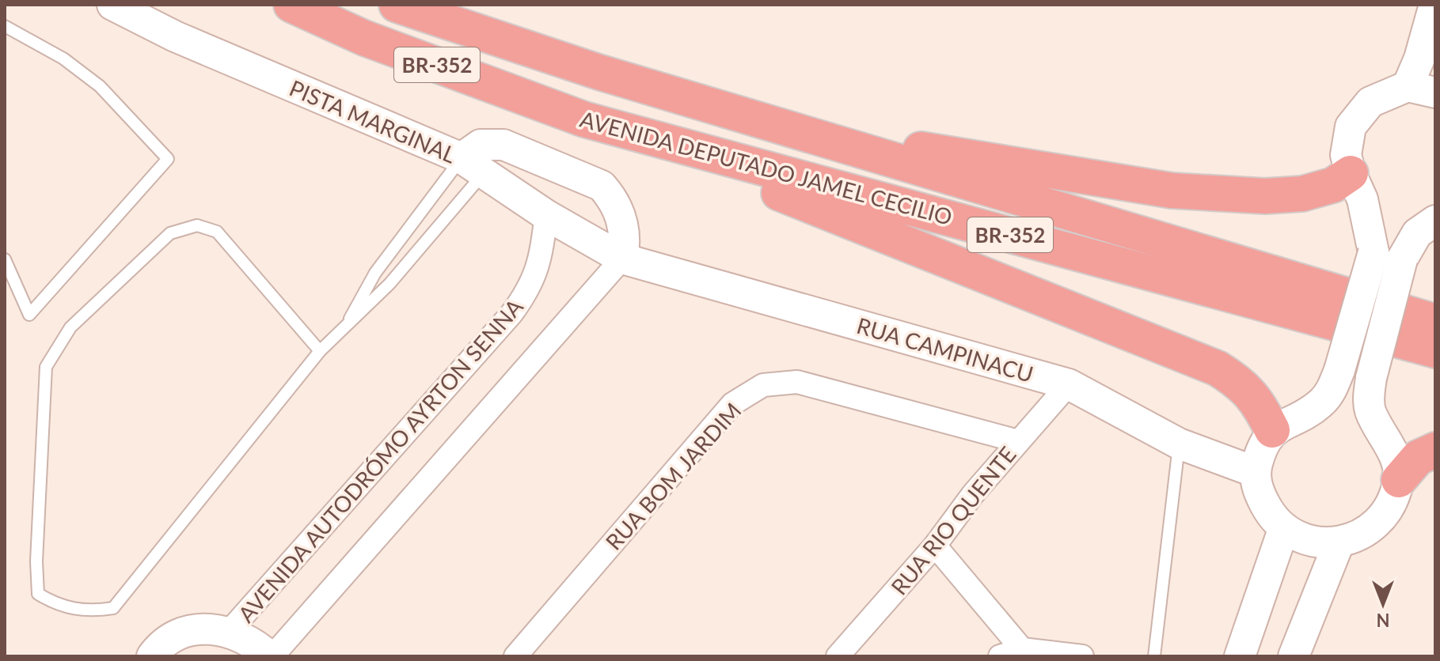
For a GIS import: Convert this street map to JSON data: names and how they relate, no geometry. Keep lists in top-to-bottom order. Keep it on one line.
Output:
{"streets":{"highway":["BR-352","AVENIDA DEPUTADO JAMEL CECILIO"],"street":["PISTA MARGINAL","RUA CAMPINACU","AVENIDA AUTODRÓMO AYRTON SENNA","RUA BOM JARDIM","RUA RIO QUENTE"]},"crossings":[["PISTA MARGINAL","RUA CAMPINACU"],["PISTA MARGINAL","AVENIDA AUTODRÓMO AYRTON SENNA"],["RUA CAMPINACU","RUA RIO QUENTE"],["RUA BOM JARDIM","RUA RIO QUENTE"]],"north":"bottom"}
